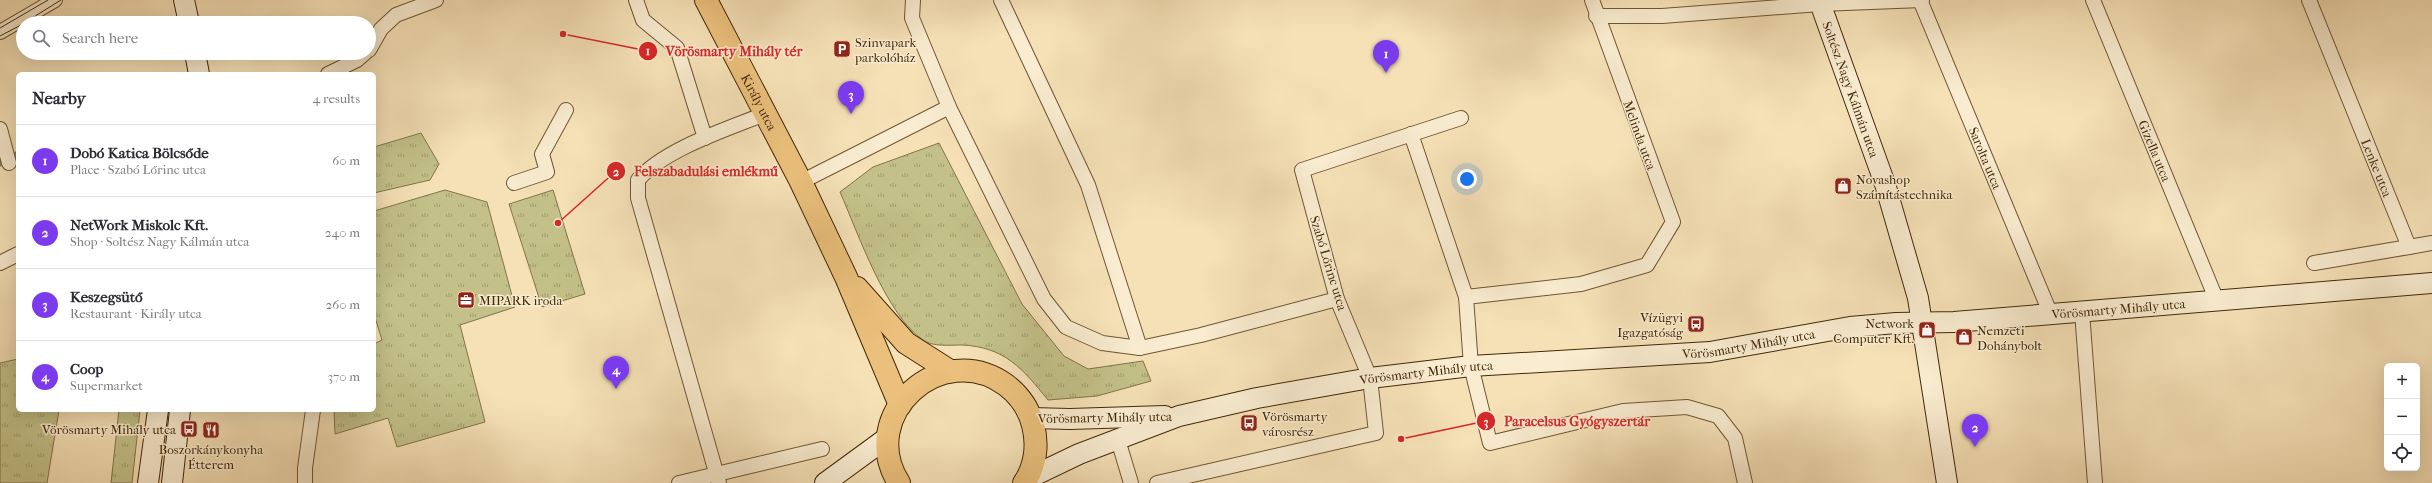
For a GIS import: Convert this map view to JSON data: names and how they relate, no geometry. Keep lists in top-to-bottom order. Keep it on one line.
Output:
{"streets":{"main road":["Soltész Nagy Kálmán utca","Király utca","Vörösmarty Mihály utca"],"street":["Melinda utca","Gizella utca","Sarolta utca","Lenke utca","Szabó Lőrinc utca"]},"crossings":[["Soltész Nagy Kálmán utca","Vörösmarty Mihály utca"],["Gizella utca","Vörösmarty Mihály utca"],["Sarolta utca","Vörösmarty Mihály utca"],["Szabó Lőrinc utca","Vörösmarty Mihály utca"]],"places":{"other":["Vörösmarty Mihály tér","Felszabadulási emlékmű","Paracelsus Gyógyszertár"],"parking":["Szinvapark parkolóház"],"shop":["Novashop Számítástechnika","Network Computer Kft.","Nemzeti Dohánybolt"],"office":["MIPARK iroda"],"bus stop":["Vízügyi Igazgatóság","Vörösmarty városrész","Vörösmarty Mihály utca"],"restaurant":["Boszorkánykonyha Étterem"]},"page":{"search":"Search here","pins":["1","3","4","2"],"heading":["Nearby","4 results"],"list":[{"mark":"1","name":"Dobó Katica Bölcsőde","note":"Place · Szabó Lőrinc utca","value":"60 m"},{"mark":"2","name":"NetWork Miskolc Kft.","note":"Shop · Soltész Nagy Kálmán utca","value":"240 m"},{"mark":"3","name":"Keszegsütő","note":"Restaurant · Király utca","value":"260 m"},{"mark":"4","name":"Coop","note":"Supermarket","value":"370 m"}],"map_buttons":["+","−"]}}
